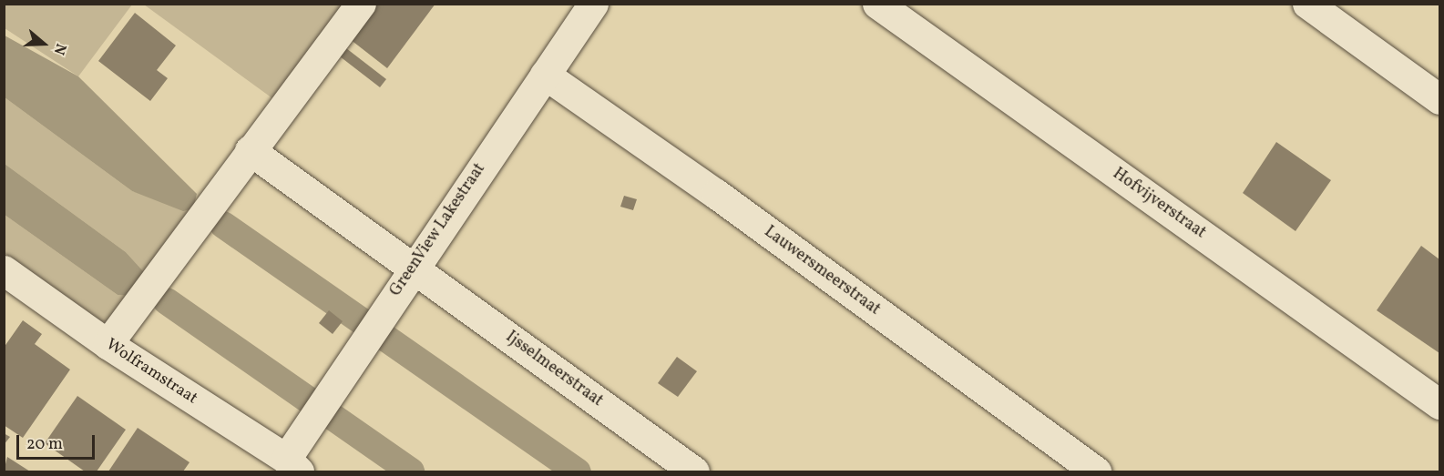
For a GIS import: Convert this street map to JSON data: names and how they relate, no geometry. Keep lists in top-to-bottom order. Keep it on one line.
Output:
{"streets":{"street":["Hofvijverstraat","GreenView Lakestraat","Lauwersmeerstraat","Ijsselmeerstraat","Wolframstraat"]},"crossings":[["GreenView Lakestraat","Lauwersmeerstraat"],["GreenView Lakestraat","Ijsselmeerstraat"],["GreenView Lakestraat","Wolframstraat"]],"scale_bar":"20 m","north":"right"}
